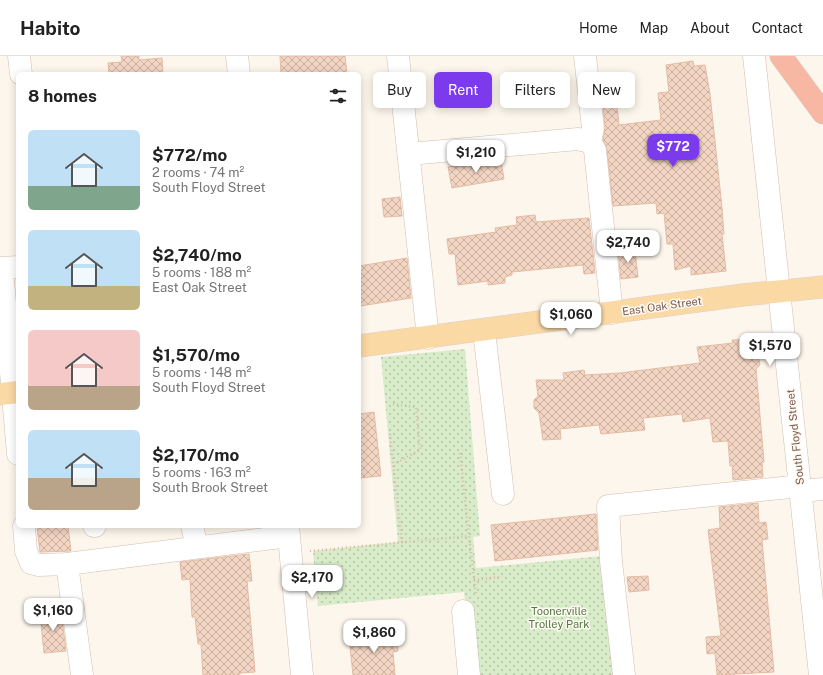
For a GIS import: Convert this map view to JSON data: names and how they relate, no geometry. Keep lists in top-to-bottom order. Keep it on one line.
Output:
{"streets":{"main road":["East Oak Street"],"street":["South Floyd Street"]},"crossings":[["East Oak Street","South Floyd Street"]],"parks":["Toonerville Trolley Park"],"page":{"header":"Habito","nav":["Home","Map","About","Contact"],"chip":["Buy","Rent","Filters","New"],"heading":"8 homes","list":[{"name":"$772/mo","note":"2 rooms · 74 m² · South Floyd Street"},{"name":"$2,740/mo","note":"5 rooms · 188 m² · East Oak Street"},{"name":"$1,570/mo","note":"5 rooms · 148 m² · South Floyd Street"},{"name":"$2,170/mo","note":"5 rooms · 163 m² · South Brook Street"}],"price":["$772","$1,210","$2,740","$1,060","$1,570","$2,170","$1,160","$1,860"]}}
